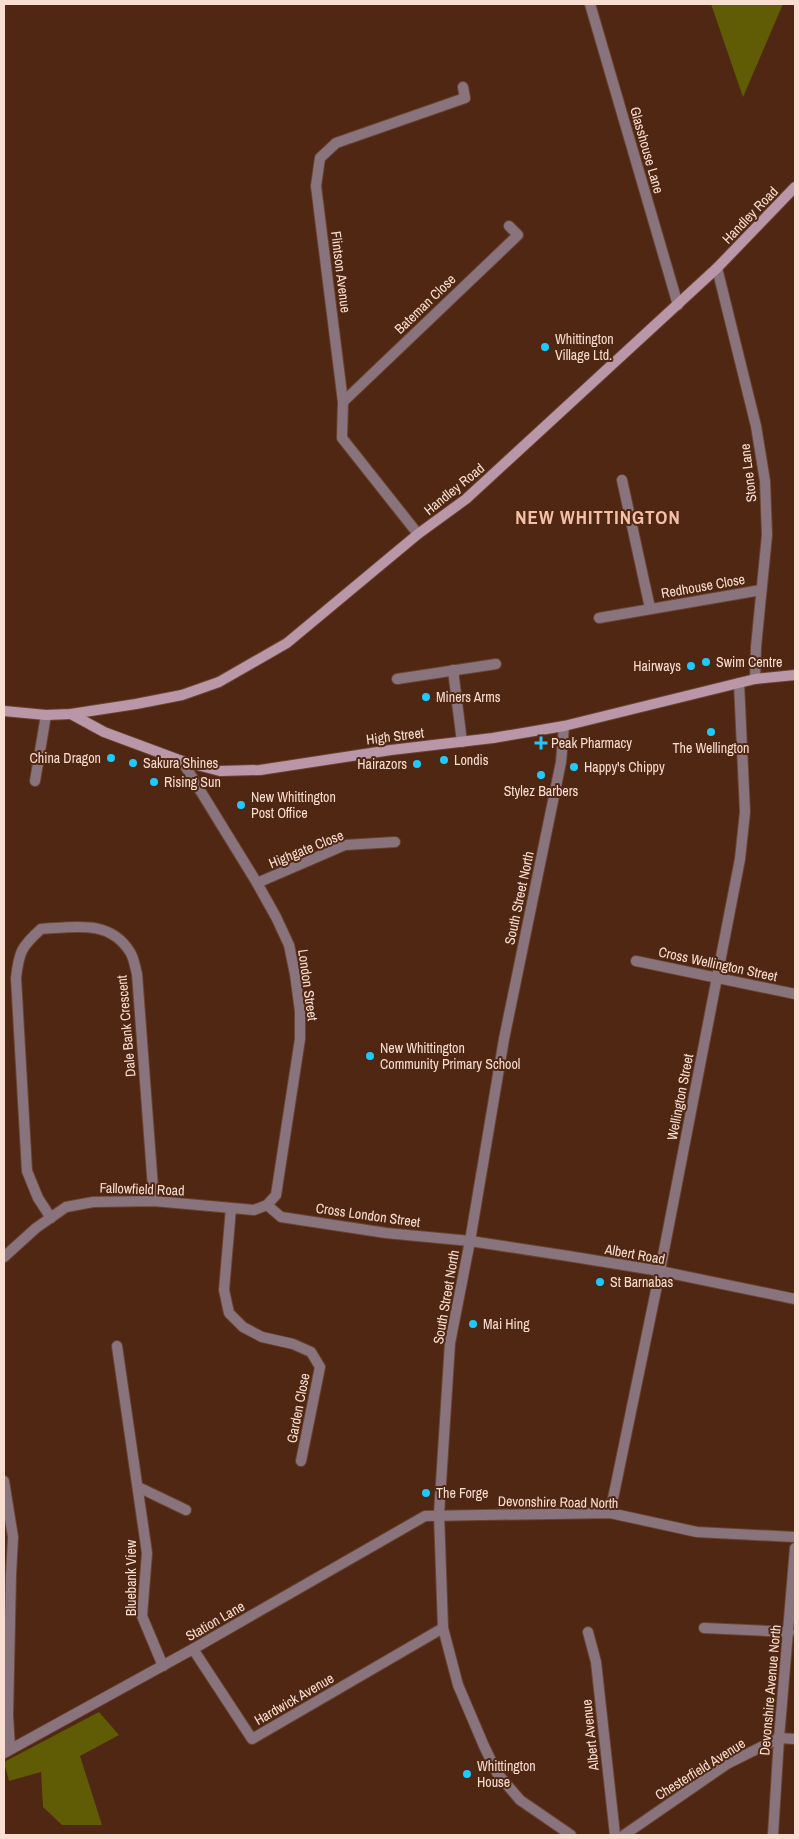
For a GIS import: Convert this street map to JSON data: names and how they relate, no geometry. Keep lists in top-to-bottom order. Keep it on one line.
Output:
{"streets":{"main road":["Handley Road","High Street"],"street":["Glasshouse Lane","Flintson Avenue","Bateman Close","Stone Lane","Redhouse Close","Highgate Close","South Street North","Cross Wellington Street","London Street","Dale Bank Crescent","Wellington Street","Fallowfield Road","Cross London Street","Albert Road","Garden Close","Devonshire Road North","Bluebank View","Station Lane","Devonshire Avenue North","Hardwick Avenue","Albert Avenue","Chesterfield Avenue"]},"crossings":[["Glasshouse Lane","Handley Road"],["Handley Road","Flintson Avenue"],["Handley Road","Stone Lane"],["Handley Road","High Street"],["Flintson Avenue","Bateman Close"],["Stone Lane","Redhouse Close"],["Stone Lane","High Street"],["High Street","South Street North"],["High Street","London Street"],["High Street","Wellington Street"],["Highgate Close","London Street"],["South Street North","Cross London Street"],["South Street North","Albert Road"],["South Street North","Devonshire Road North"],["South Street North","Station Lane"],["South Street North","Hardwick Avenue"],["Cross Wellington Street","Wellington Street"],["London Street","Fallowfield Road"],["London Street","Cross London Street"],["Dale Bank Crescent","Fallowfield Road"],["Wellington Street","Albert Road"],["Wellington Street","Devonshire Road North"],["Fallowfield Road","Cross London Street"],["Fallowfield Road","Garden Close"],["Cross London Street","Albert Road"],["Devonshire Road North","Station Lane"],["Bluebank View","Station Lane"],["Station Lane","Hardwick Avenue"],["Devonshire Avenue North","Chesterfield Avenue"]],"districts":["NEW WHITTINGTON"],"places":{"other":["Whittington Village Ltd.","Swim Centre","Hairways","Miners Arms","The Wellington","China Dragon","Londis","Sakura Shines","Hairazors","Happy's Chippy","Stylez Barbers","Rising Sun","New Whittington Post Office","New Whittington Community Primary School","St Barnabas","Mai Hing","The Forge","Whittington House"],"health":["Peak Pharmacy"]}}
